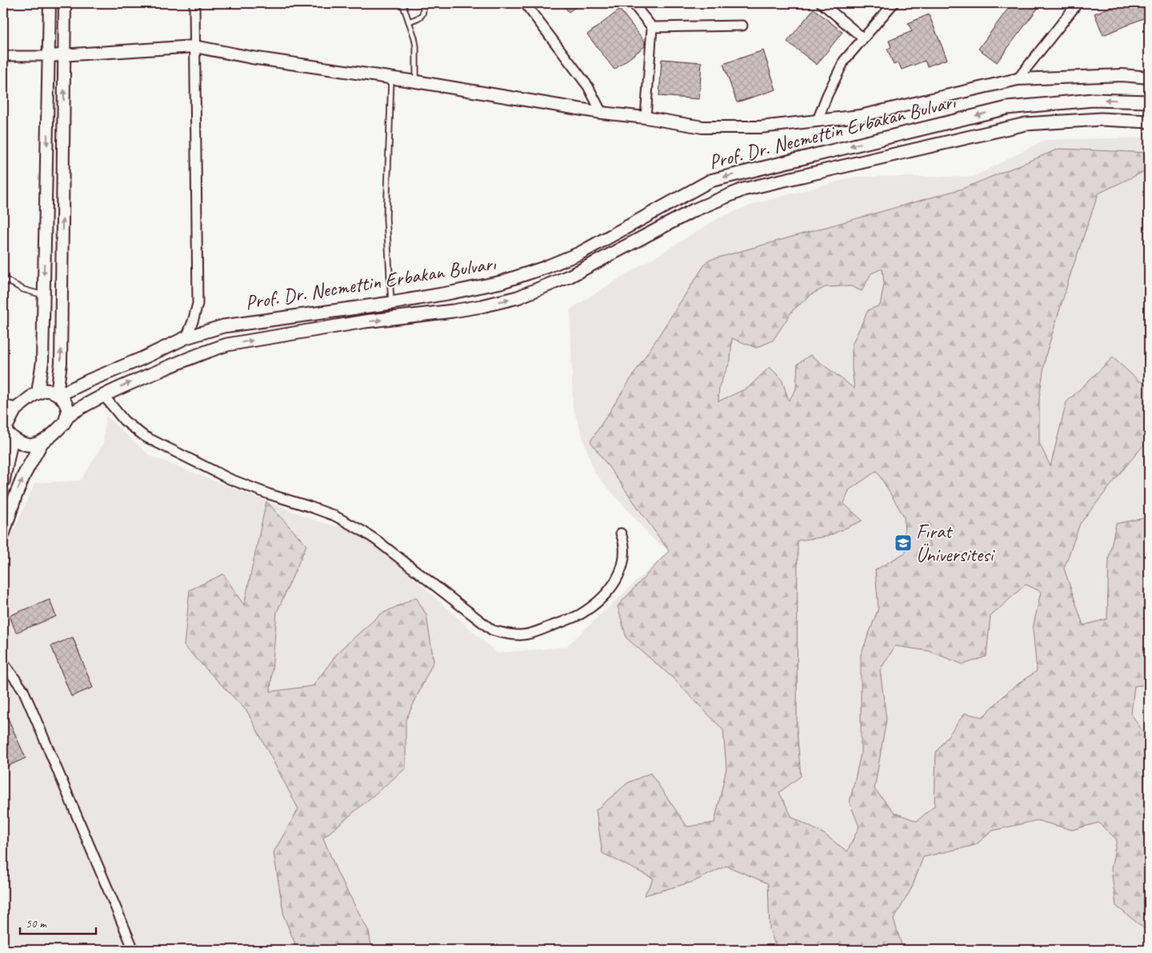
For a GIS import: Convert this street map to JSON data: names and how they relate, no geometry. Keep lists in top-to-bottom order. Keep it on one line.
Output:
{"streets":{"main road":["Prof. Dr. Necmettin Erbakan Bulvarı"]},"places":{"school or university":["Fırat Üniversitesi"]},"scale_bar":"50 m"}
